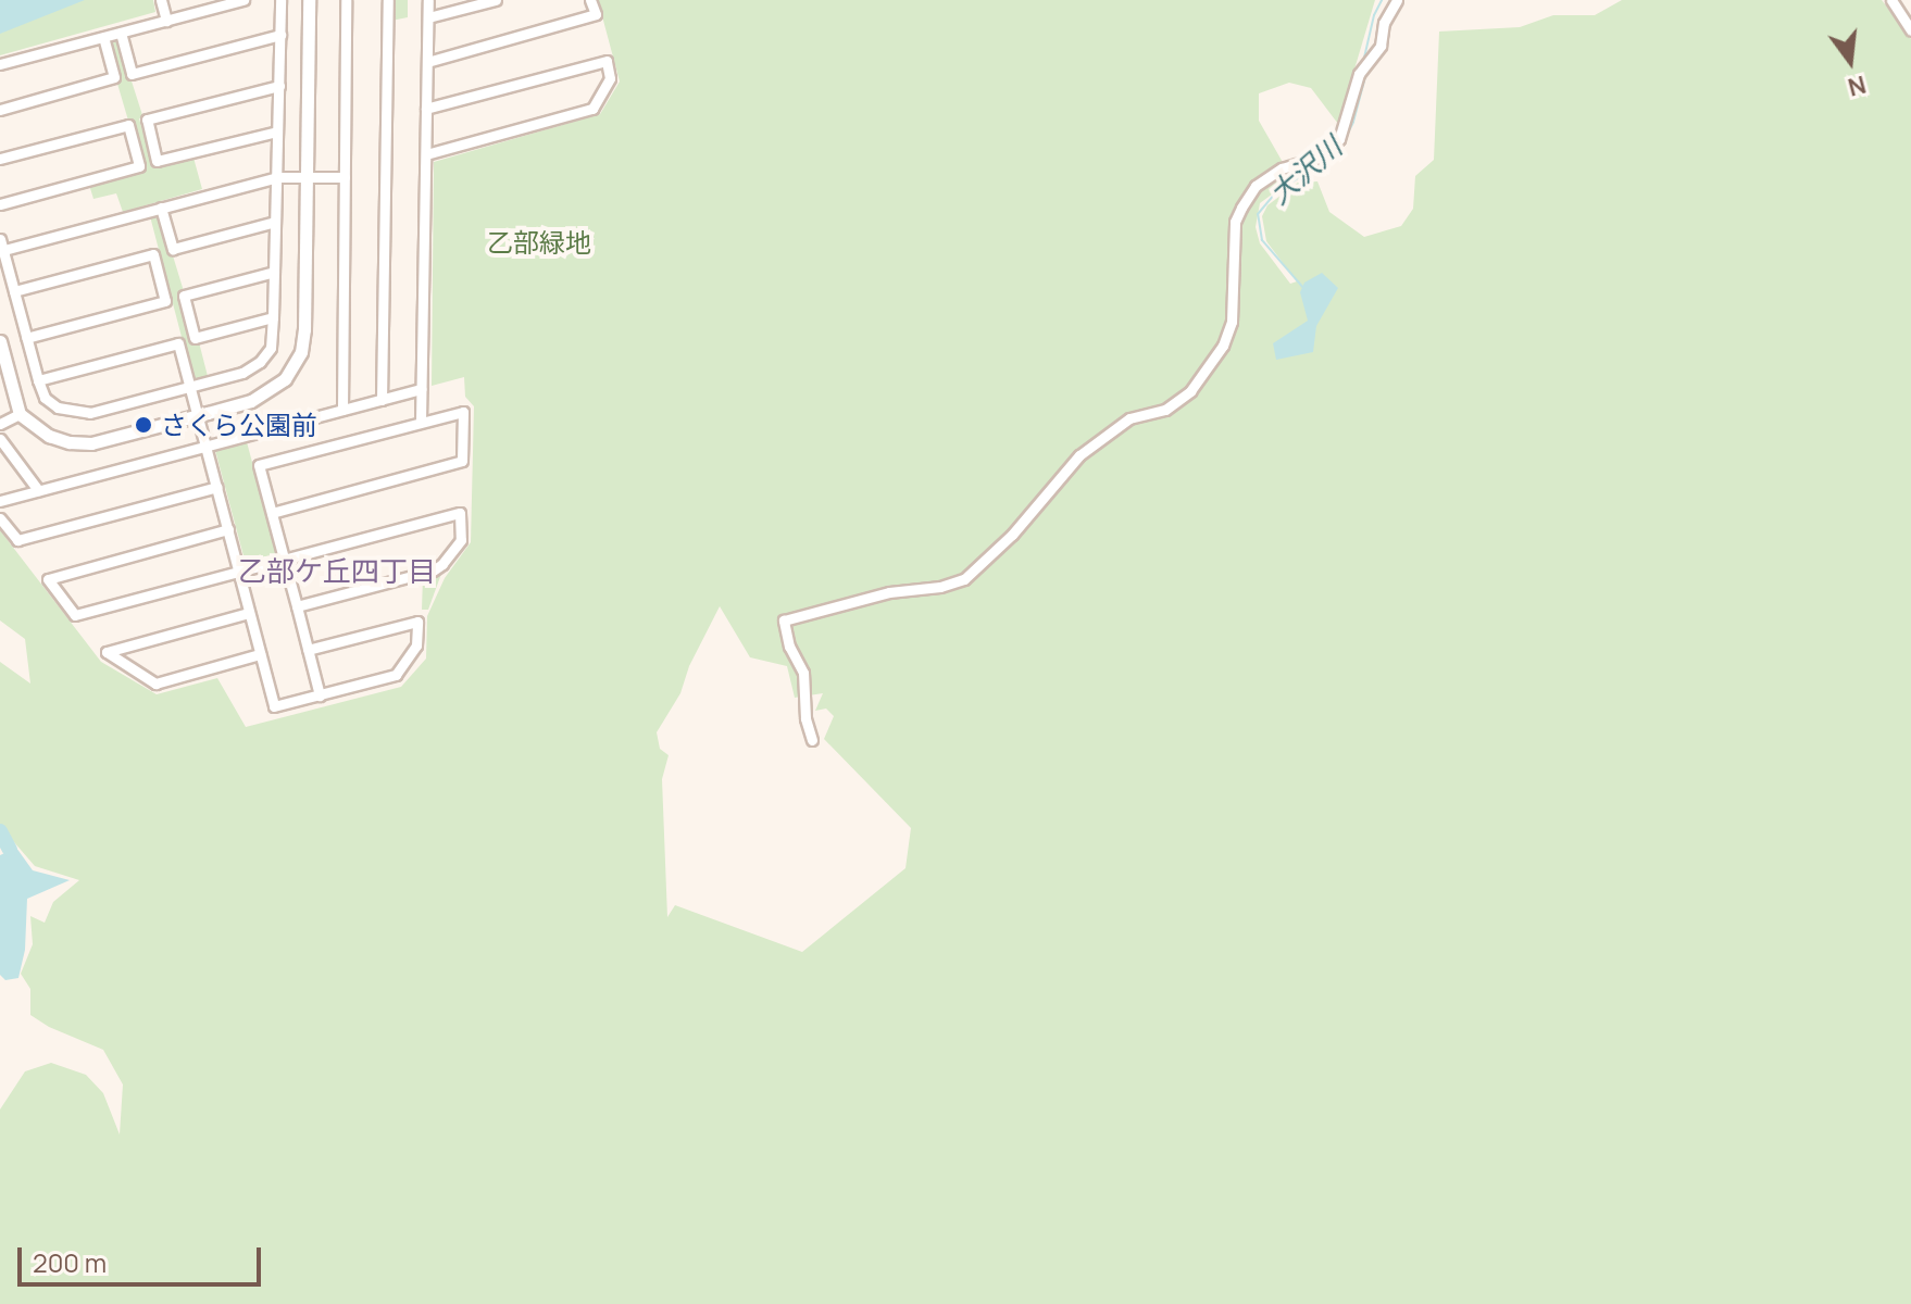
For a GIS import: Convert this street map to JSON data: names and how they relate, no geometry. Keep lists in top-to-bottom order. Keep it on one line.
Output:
{"districts":["乙部ケ丘四丁目"],"water":["大沢川"],"parks":["乙部緑地"],"places":["さくら公園前"],"scale_bar":"200 m","north":"bottom"}
